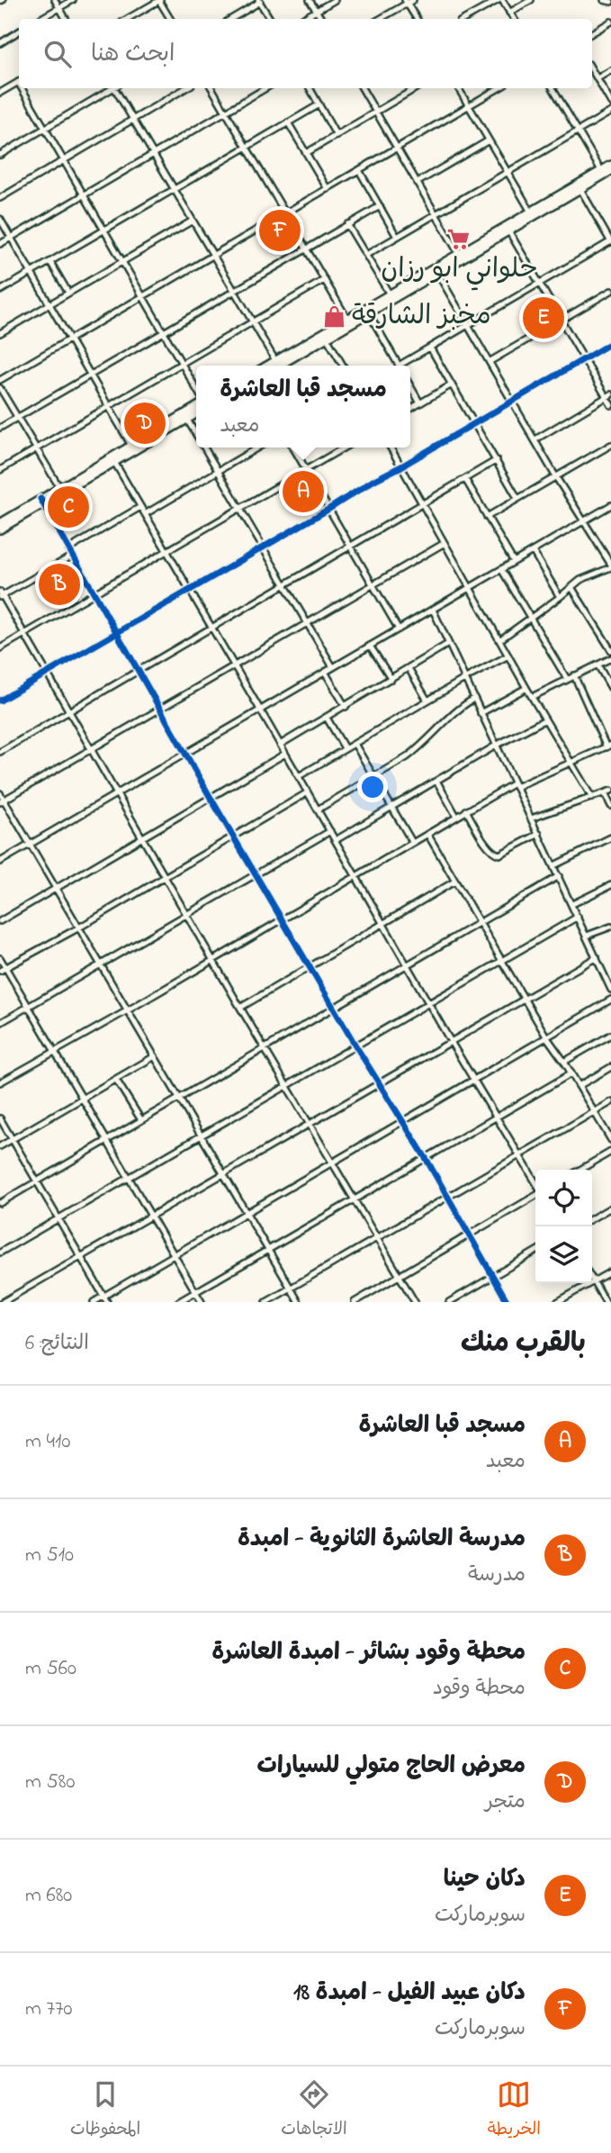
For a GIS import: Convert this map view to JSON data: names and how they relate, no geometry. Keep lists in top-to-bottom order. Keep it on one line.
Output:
{"places":{"supermarket":["حلواني ابو رزان"],"shop":["مخبز الشارقة"]},"page":{"search":"ابحث هنا","pins":["F","E","D","A","C","B"],"popup":["مسجد قبا العاشرة","معبد"],"heading":["بالقرب منك","النتائج: 6"],"list":[{"mark":"A","name":"مسجد قبا العاشرة","note":"معبد","value":"410 m"},{"mark":"B","name":"مدرسة العاشرة الثانوية - امبدة","note":"مدرسة","value":"510 m"},{"mark":"C","name":"محطة وقود بشائر - امبدة العاشرة","note":"محطة وقود","value":"560 m"},{"mark":"D","name":"معرض الحاج متولي للسيارات","note":"متجر","value":"580 m"},{"mark":"E","name":"دكان حينا","note":"سوبرماركت","value":"680 m"},{"mark":"F","name":"دكان عبيد الفيل - امبدة 18","note":"سوبرماركت","value":"770 m"}],"nav":["الخريطة","الاتجاهات","المحفوظات"]}}
